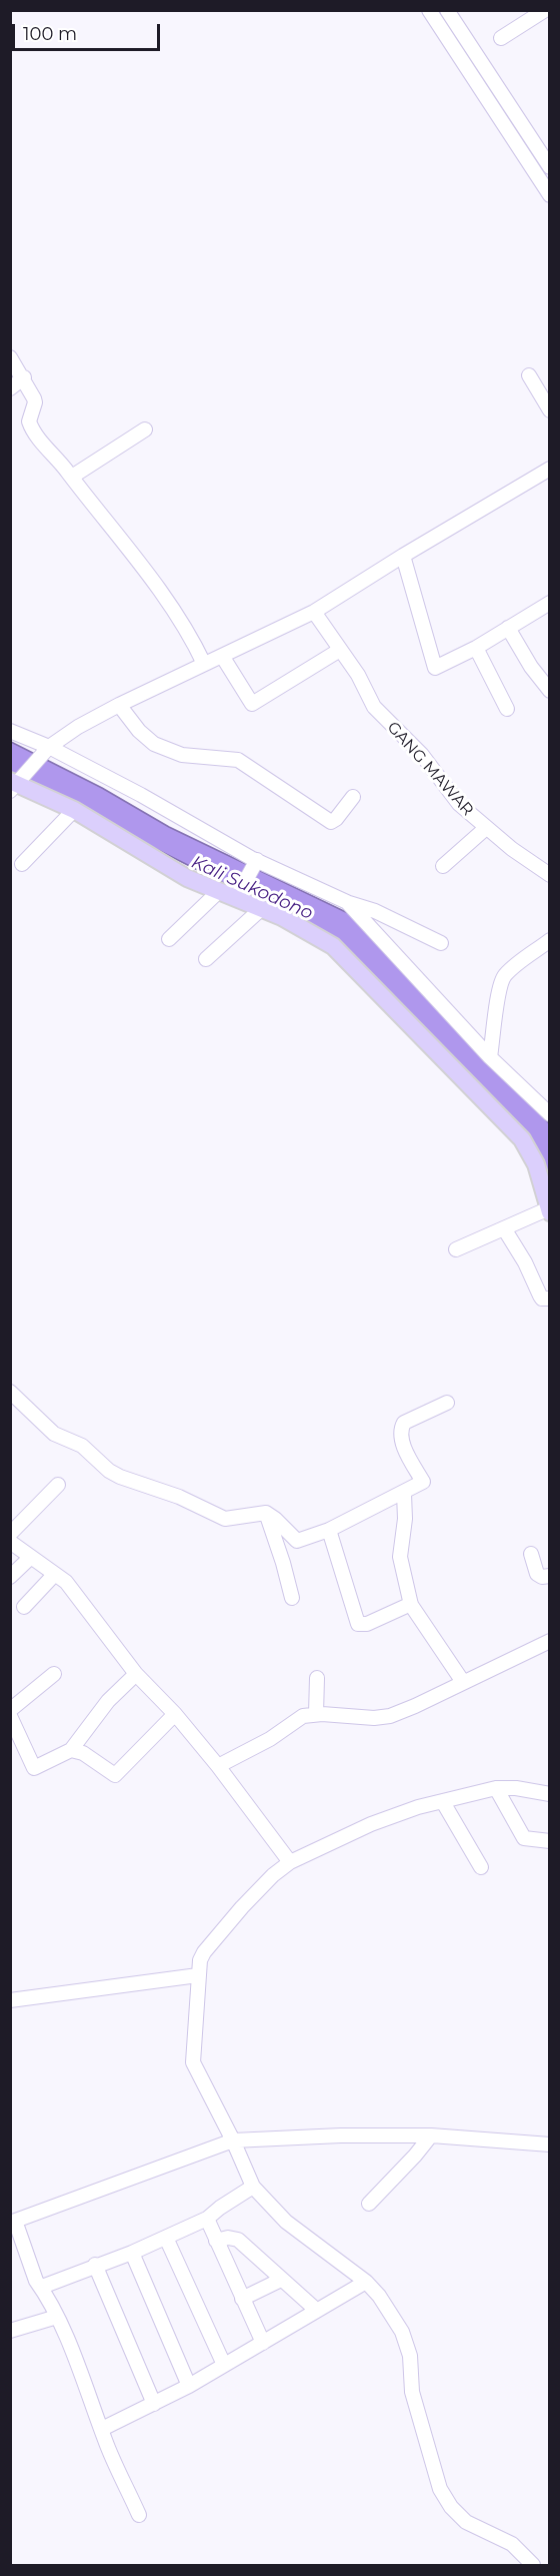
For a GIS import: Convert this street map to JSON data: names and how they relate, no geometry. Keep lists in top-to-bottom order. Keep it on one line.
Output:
{"streets":{"street":["GANG MAWAR"]},"water":["Kali Sukodono"],"scale_bar":"100 m"}
